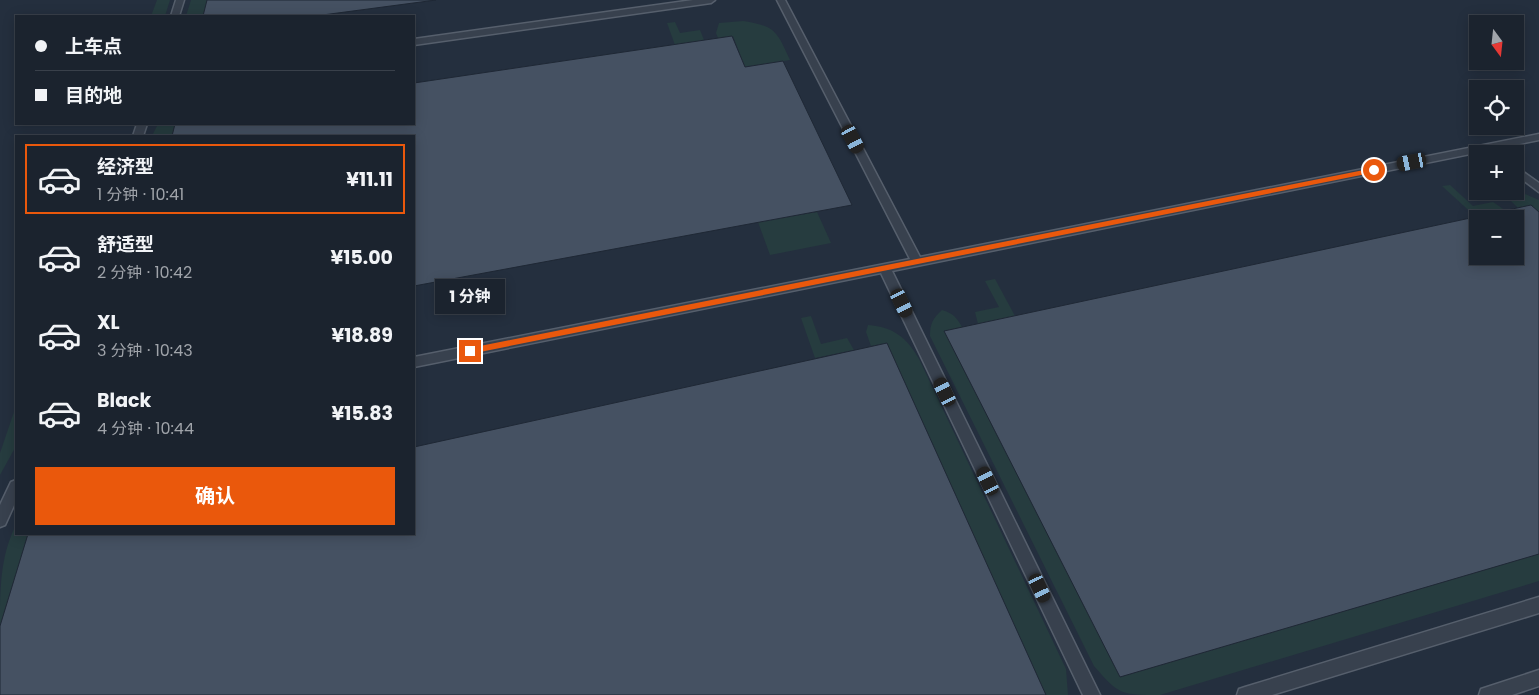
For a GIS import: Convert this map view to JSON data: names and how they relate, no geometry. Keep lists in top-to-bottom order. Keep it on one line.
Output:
{"north":"bottom","page":{"map_buttons":["+","−"],"banner":["上车点","目的地"],"list":[{"name":"经济型","note":"1 分钟 · 10:41","value":"¥11.11"},{"name":"舒适型","note":"2 分钟 · 10:42","value":"¥15.00"},{"name":"XL","note":"3 分钟 · 10:43","value":"¥18.89"},{"name":"Black","note":"4 分钟 · 10:44","value":"¥15.83"}],"bubble":"1 分钟","buttons":"确认"}}
